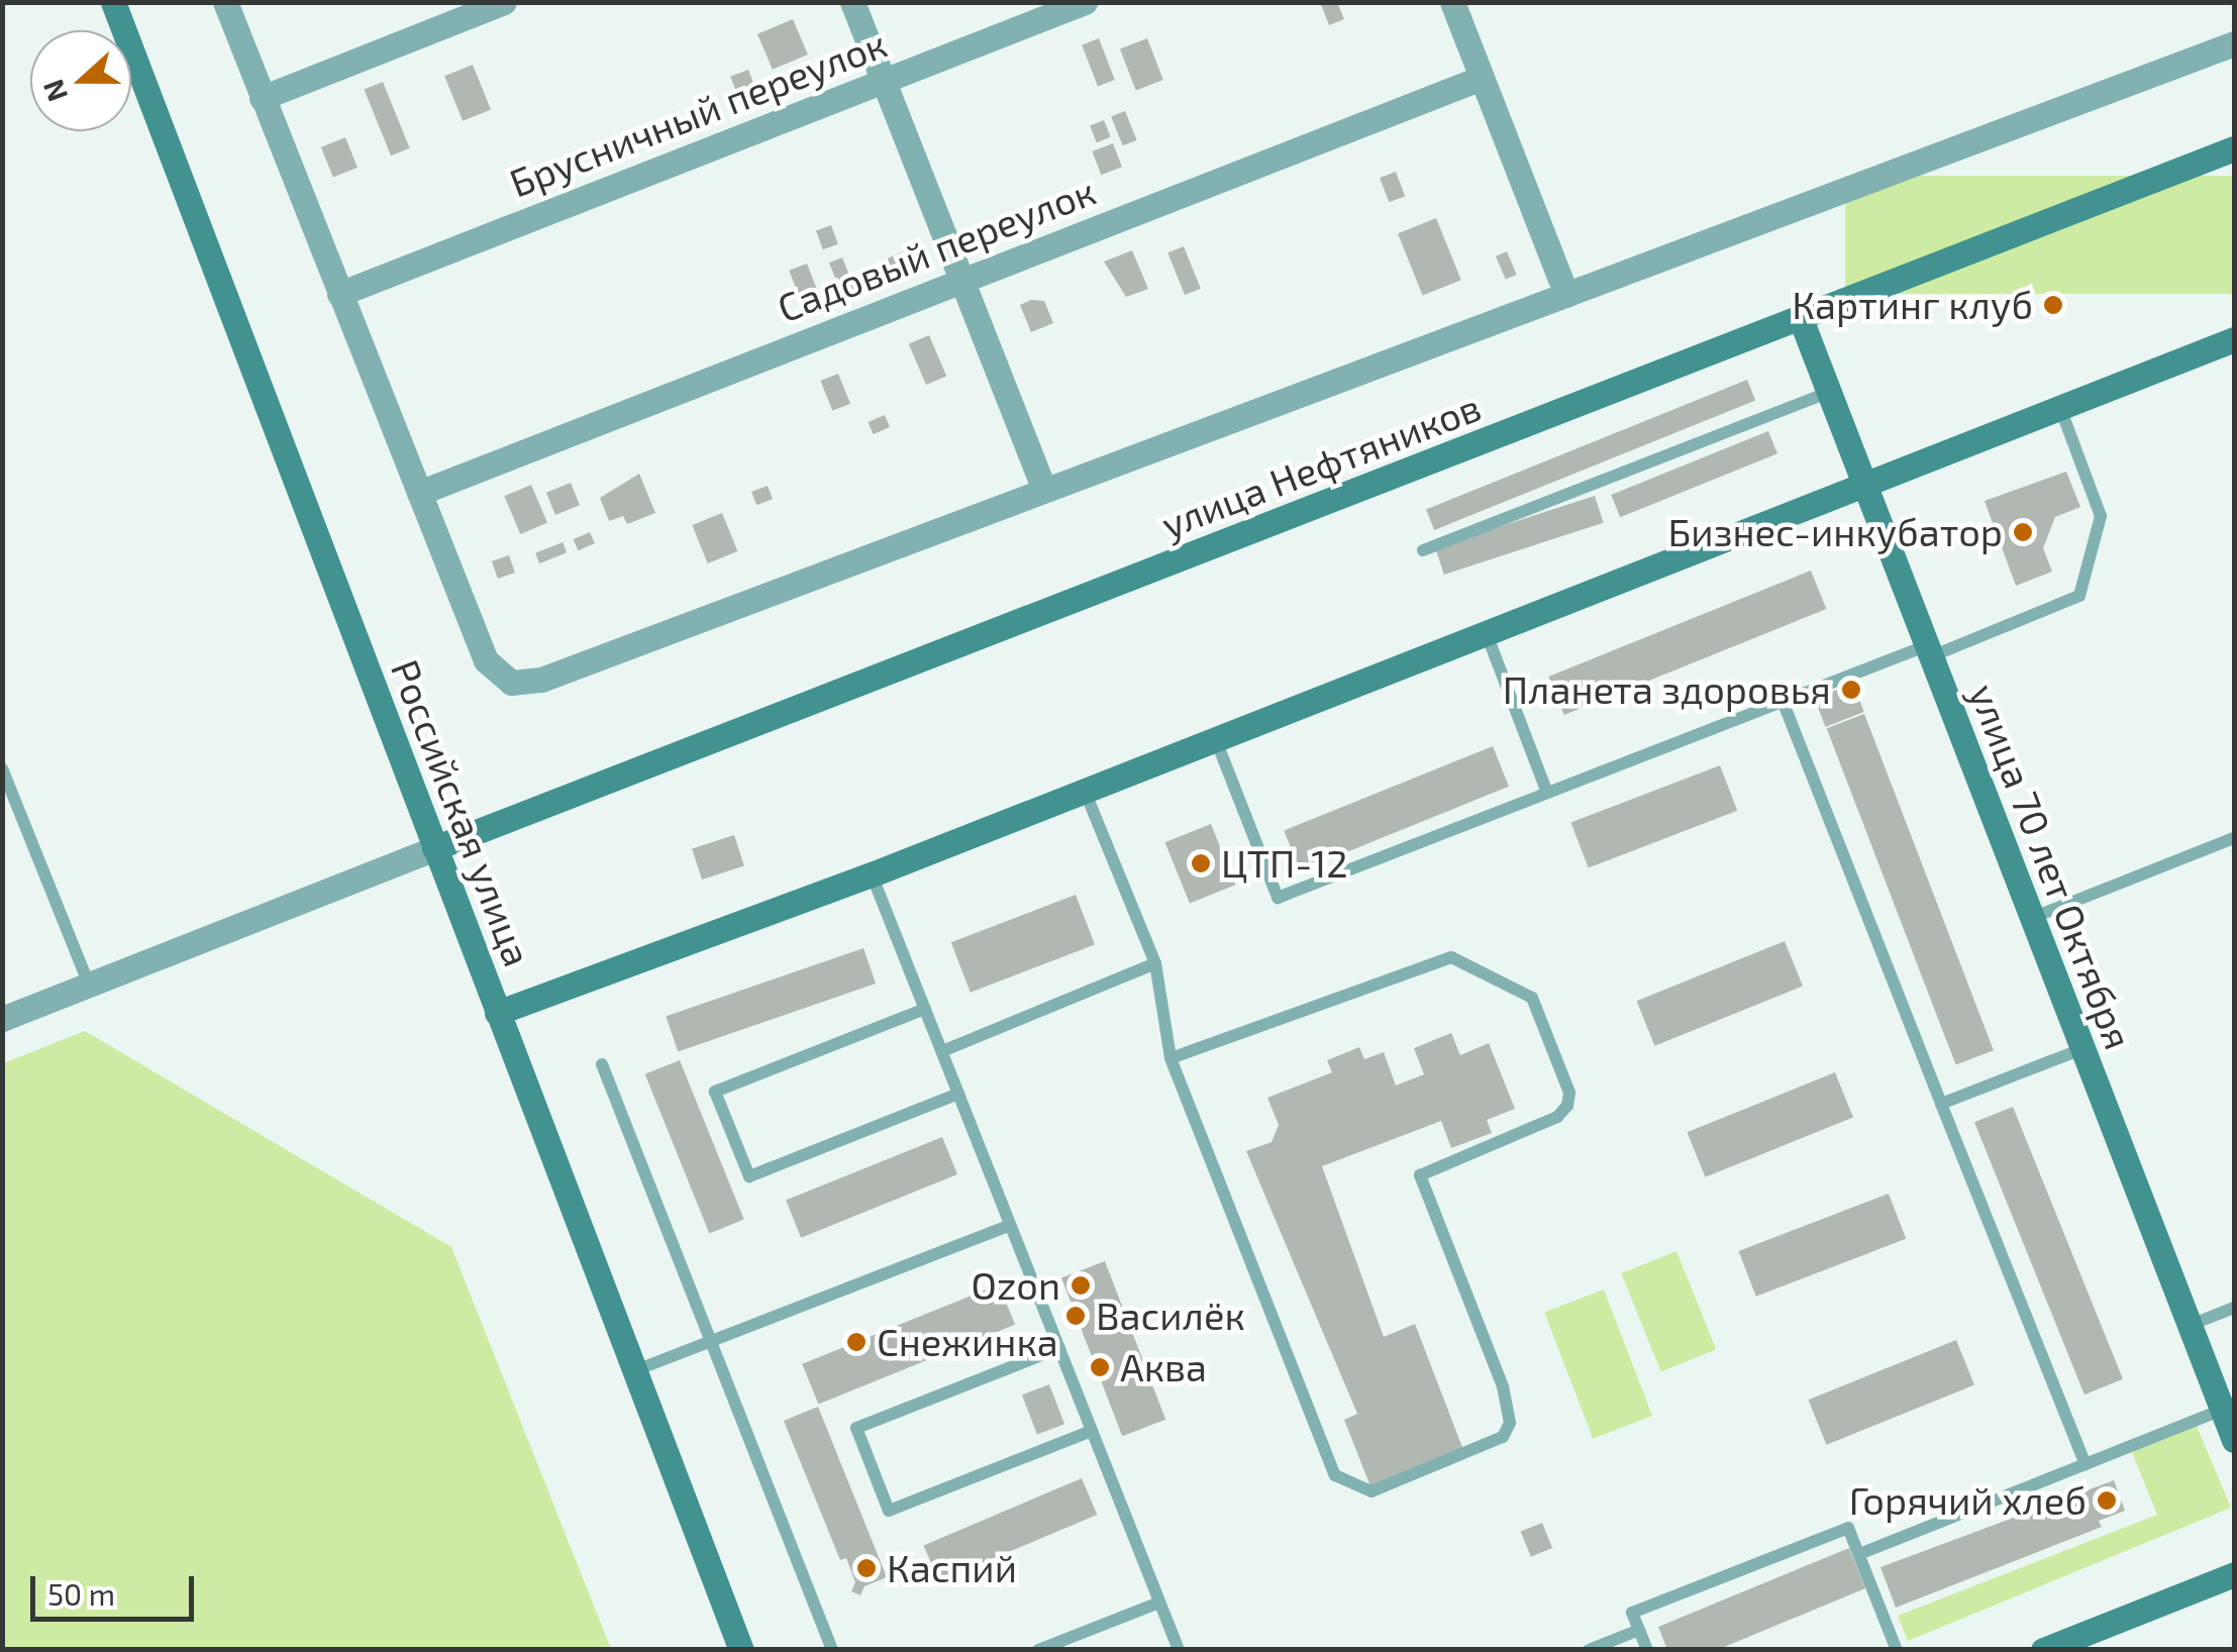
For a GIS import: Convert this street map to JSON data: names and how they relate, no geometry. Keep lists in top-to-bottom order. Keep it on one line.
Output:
{"streets":{"main road":["улица Нефтяников","Российская улица","улица 70 лет Октября"],"street":["Брусничный переулок","Садовый переулок"]},"crossings":[["улица Нефтяников","Российская улица"],["улица Нефтяников","улица 70 лет Октября"]],"places":["Картинг клуб","Бизнес-инкубатор","Планета здоровья","ЦТП-12","Ozon","Василёк","Снежинка","Аква","Горячий хлеб","Каспий"],"scale_bar":"50 m","north":"left"}
